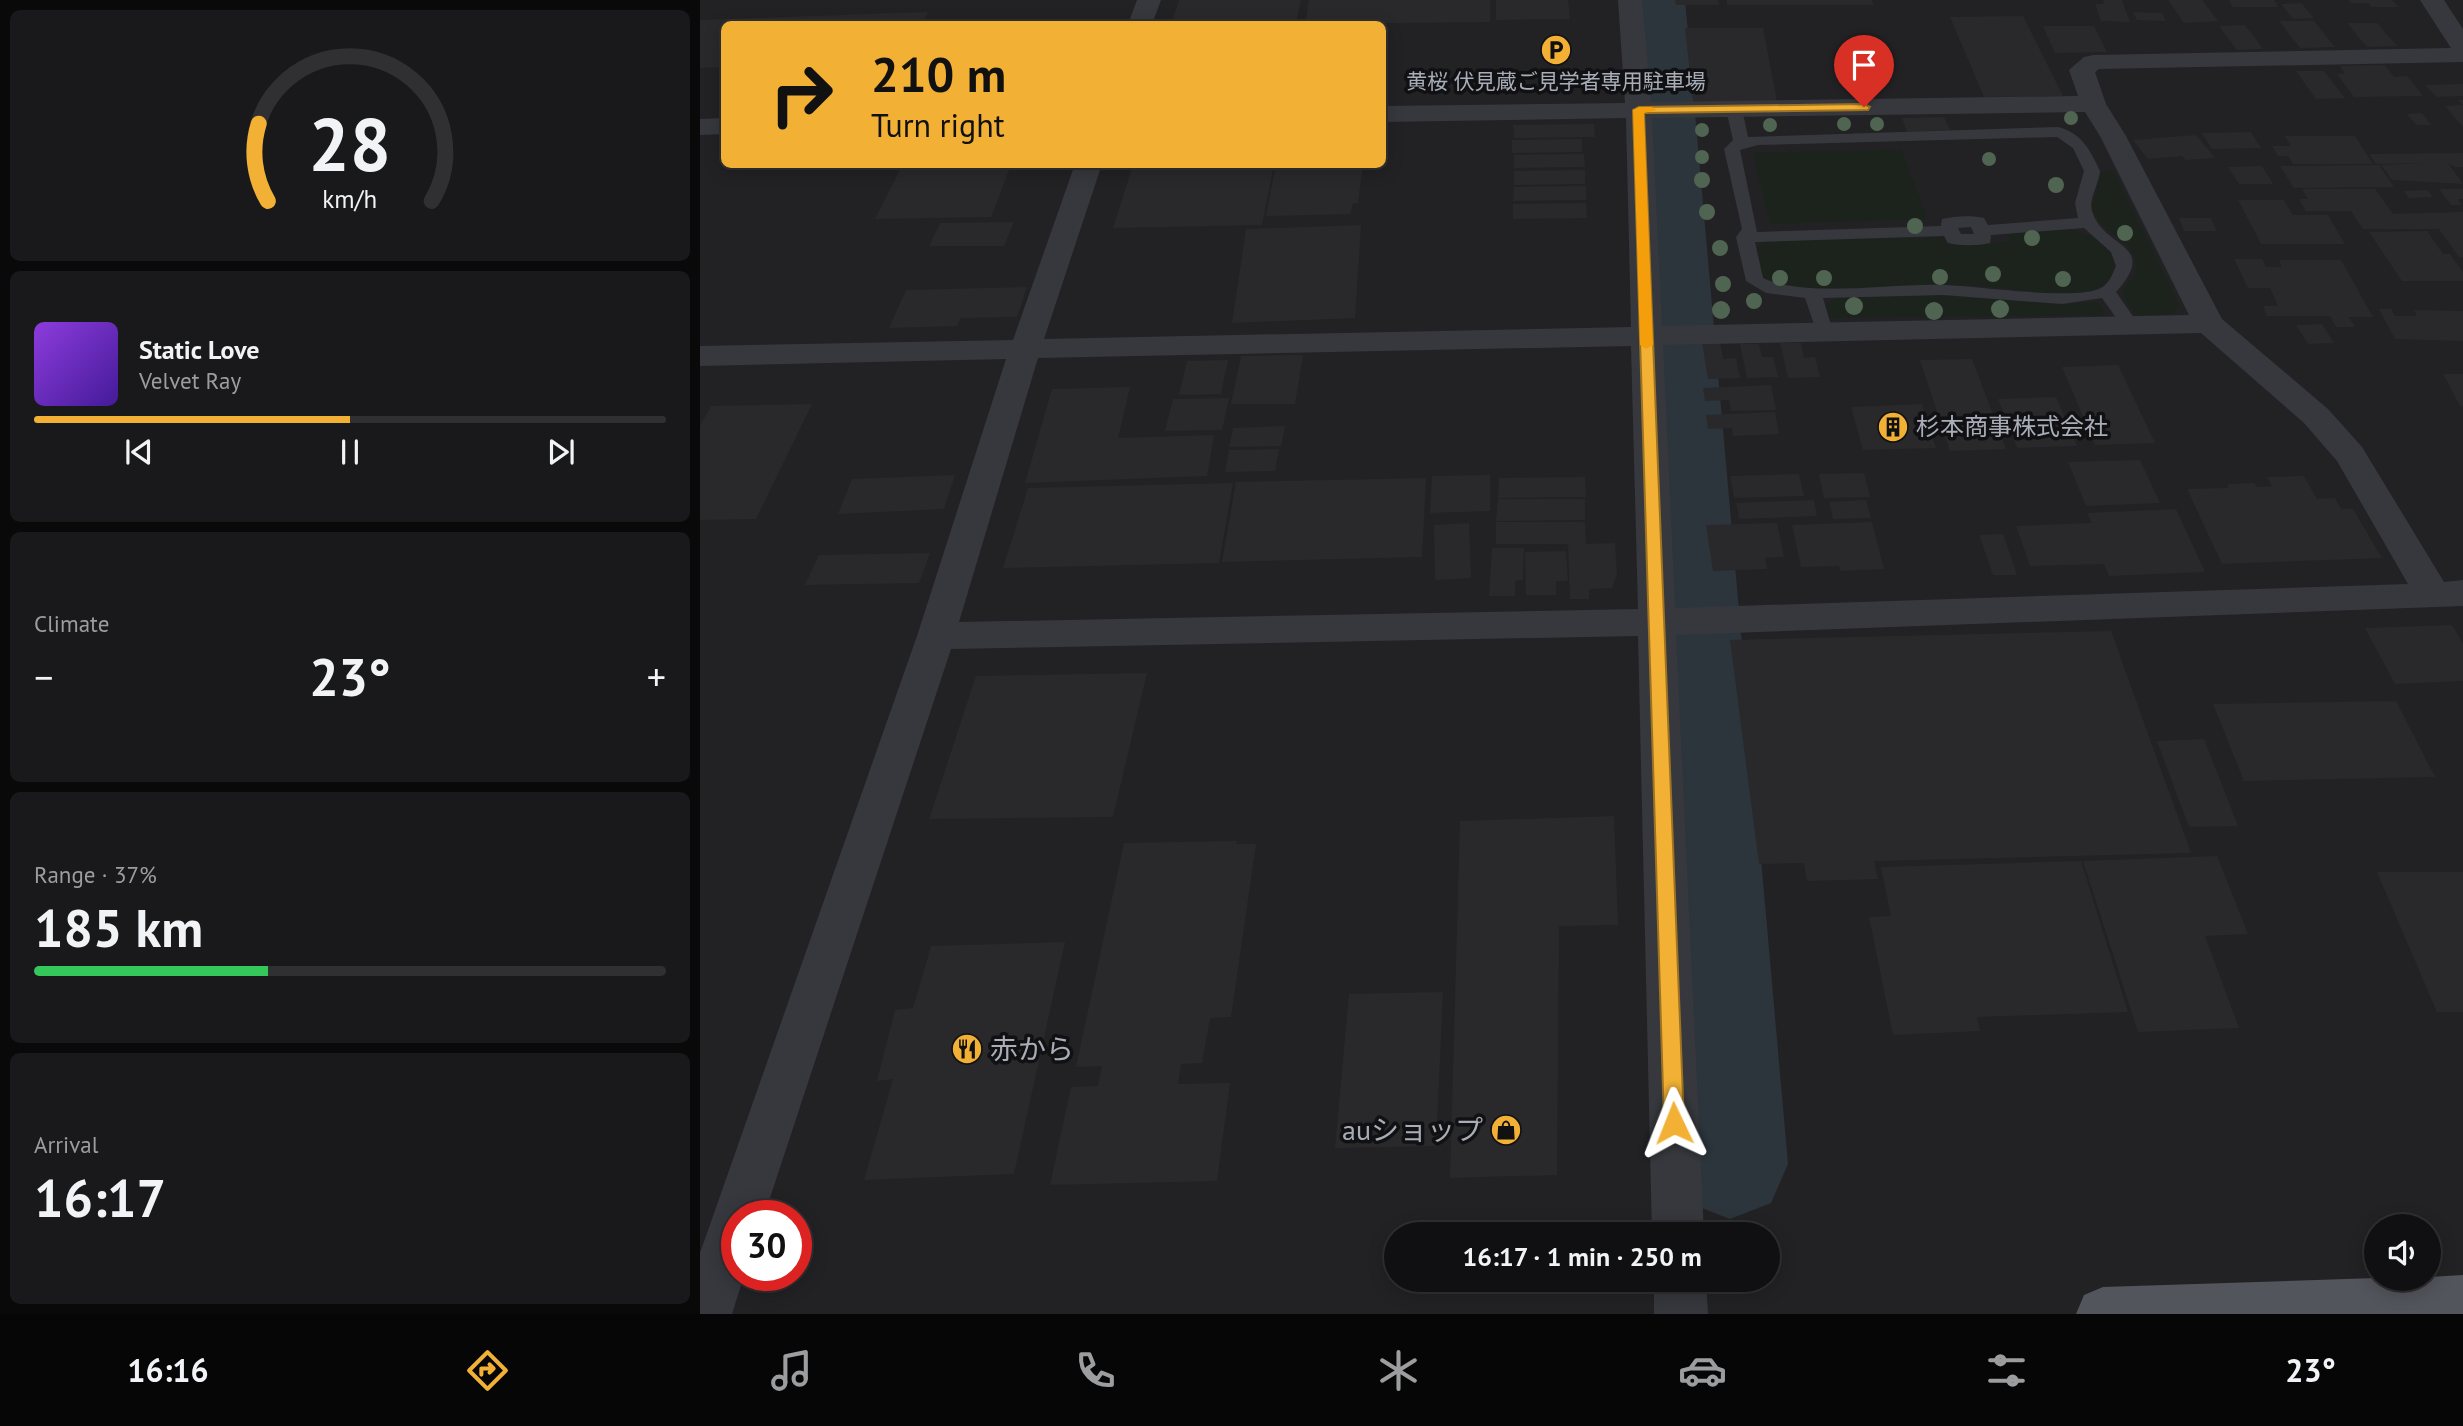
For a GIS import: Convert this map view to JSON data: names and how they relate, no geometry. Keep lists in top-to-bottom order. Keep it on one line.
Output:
{"places":{"parking":["黄桜 伏見蔵ご見学者専用駐車場"],"building":["杉本商事株式会社"],"restaurant":["赤から"],"shop":["auショップ"]},"page":{"turn":["210 m","Turn right"],"song":["Static Love","Velvet Ray"],"tile":["Climate",["Range · 37%","185 km"],["Arrival","16:17"]],"heat":["−","23°","+"],"limit":"30","trip":"16:17 · 1 min · 250 m","tabs":["16:16","23°"],"gauge":["28","km/h"]}}
